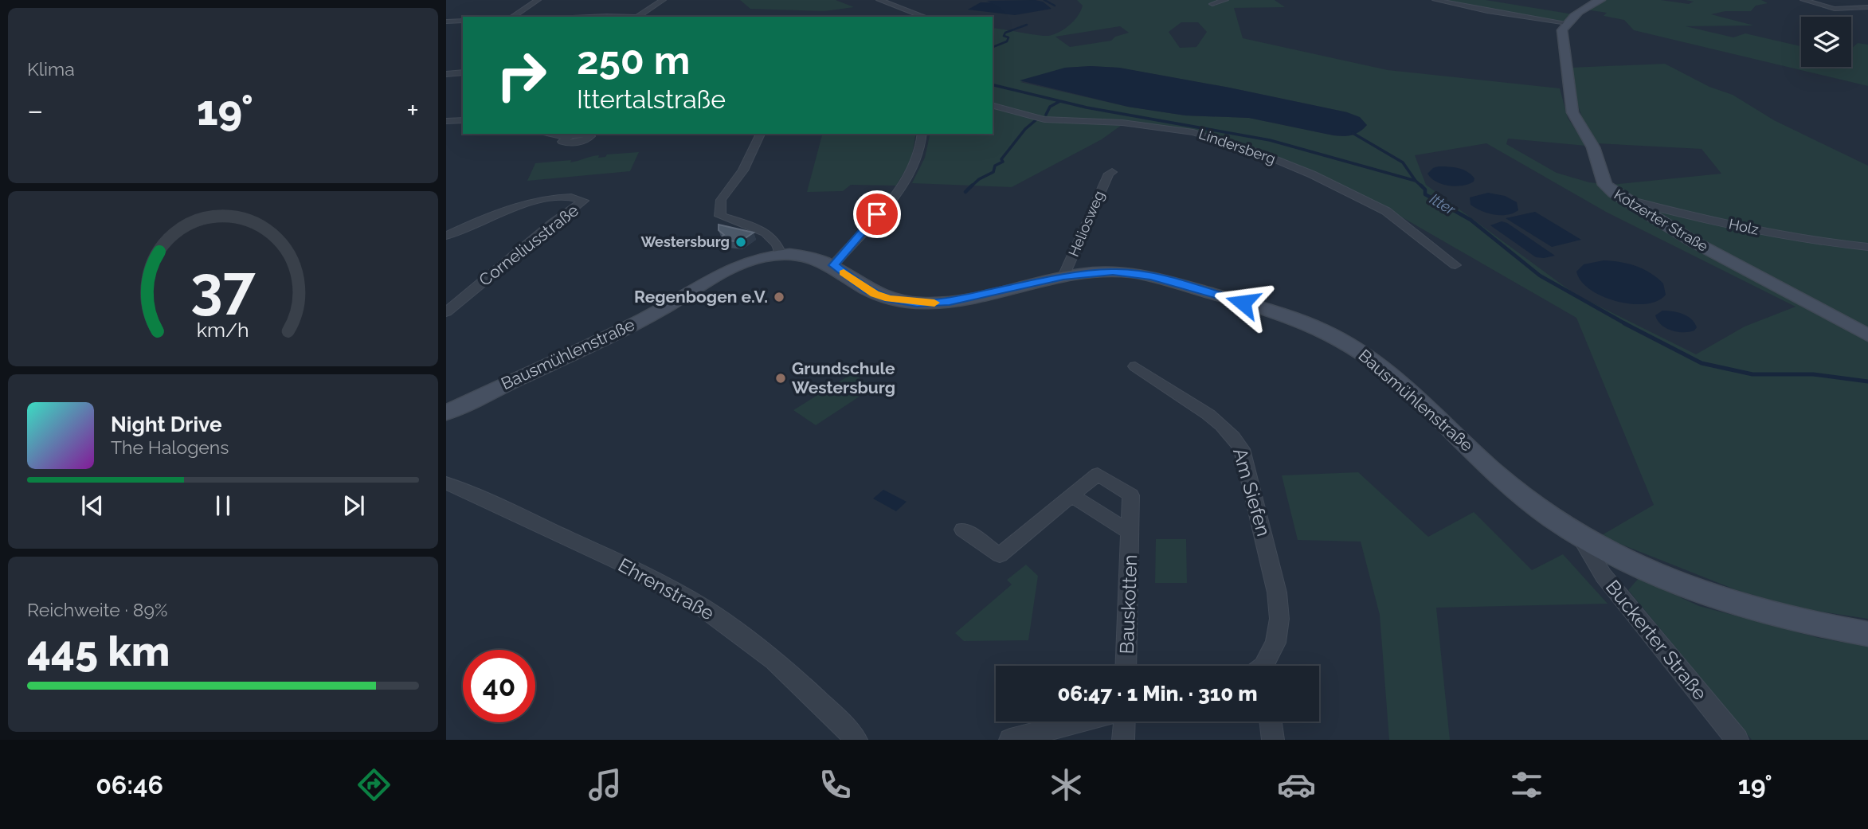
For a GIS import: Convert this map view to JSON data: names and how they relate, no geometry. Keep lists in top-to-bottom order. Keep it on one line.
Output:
{"streets":{"street":["Lindersberg","Kotzerter Straße","Heliosweg","Holz","Corneliusstraße","Bausmühlenstraße","Am Siefen","Ehrenstraße","Bauskotten","Buckerter Straße"]},"crossings":[["Kotzerter Straße","Holz"],["Heliosweg","Bausmühlenstraße"],["Bausmühlenstraße","Buckerter Straße"]],"water":["Itter"],"places":["Westersburg","Regenbogen e.V.","Grundschule Westersburg"],"page":{"tile":["Klima",["Reichweite · 89%","445 km"]],"turn":["250 m","Ittertalstraße"],"heat":["−","19°","+"],"song":["Night Drive","The Halogens"],"limit":"40","trip":"06:47 · 1 Min. · 310 m","tabs":["06:46","19°"],"gauge":["37","km/h"]}}
